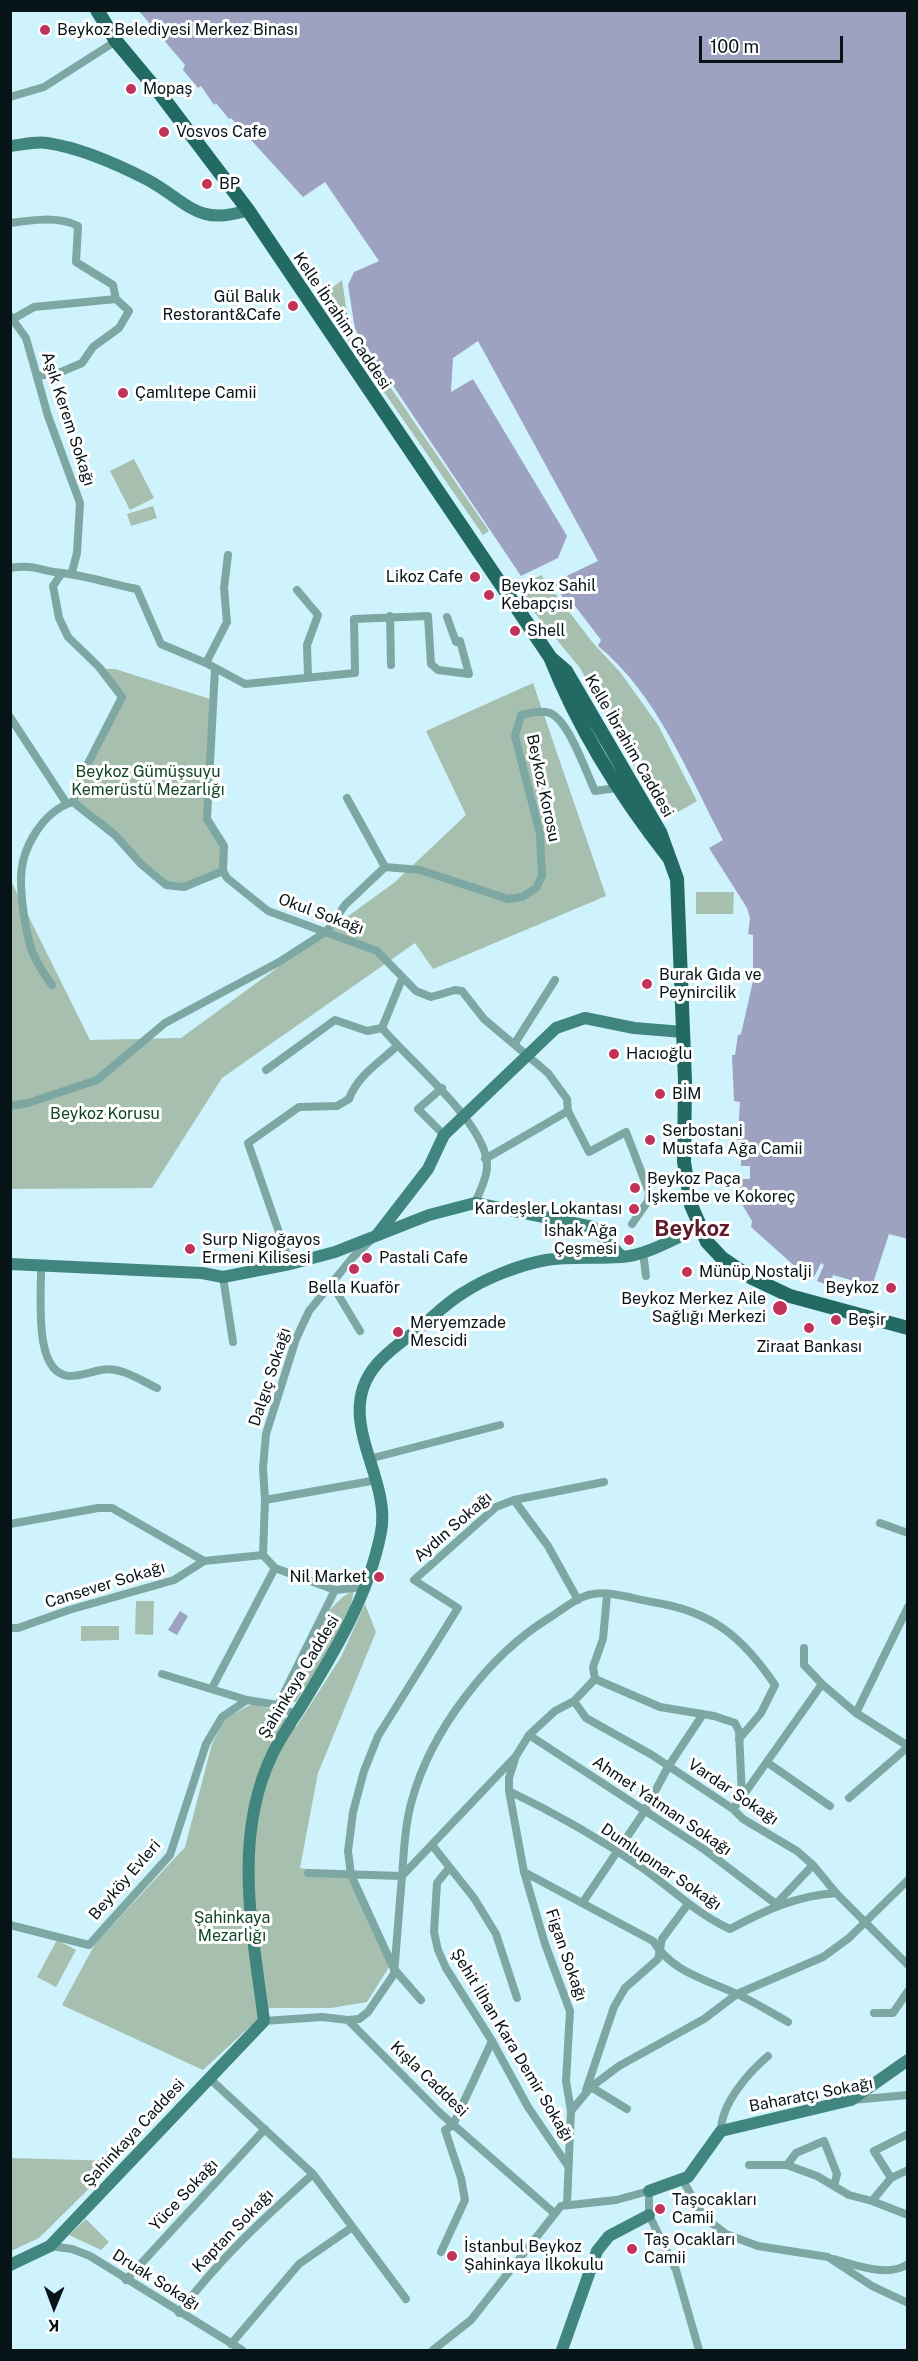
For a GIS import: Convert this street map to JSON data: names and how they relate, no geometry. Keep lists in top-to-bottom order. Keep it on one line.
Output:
{"streets":{"main road":["Kelle İbrahim Caddesi"],"street":["Aşık Kerem Sokağı","Beykoz Korosu","Okul Sokağı","Dalgıç Sokağı","Aydın Sokağı","Cansever Sokağı","Şahinkaya Caddesi","Vardar Sokağı","Ahmet Yatman Sokağı","Dumlupınar Sokağı","Beyköy Evleri","Figan Sokağı","Şehit İlhan Kara Demir Sokağı","Kışla Caddesi","Baharatçı Sokağı","Yüce Sokağı","Kaptan Sokağı","Druak Sokağı"]},"crossings":[["Kelle İbrahim Caddesi","Beykoz Korosu"],["Kelle İbrahim Caddesi","Şahinkaya Caddesi"],["Dalgıç Sokağı","Cansever Sokağı"],["Şahinkaya Caddesi","Druak Sokağı"],["Vardar Sokağı","Dumlupınar Sokağı"],["Ahmet Yatman Sokağı","Dumlupınar Sokağı"],["Dumlupınar Sokağı","Figan Sokağı"],["Figan Sokağı","Şehit İlhan Kara Demir Sokağı"],["Yüce Sokağı","Druak Sokağı"],["Kaptan Sokağı","Druak Sokağı"]],"districts":["Beykoz"],"parks":["Beykoz Gümüşsuyu Kemerüstü Mezarlığı","Beykoz Korusu","Şahinkaya Mezarlığı"],"places":["Beykoz Belediyesi Merkez Binası","Mopaş","Vosvos Cafe","BP","Gül Balık Restorant&Cafe","Çamlıtepe Camii","Likoz Cafe","Beykoz Sahil Kebapçısı","Shell","Burak Gıda ve Peynircilik","Hacıoğlu","BİM","Serbostani Mustafa Ağa Camii","Beykoz Paça İşkembe ve Kokoreç","Kardeşler Lokantası","İshak Ağa Çeşmesi","Surp Nigoğayos Ermeni Kilisesi","Pastali Cafe","Bella Kuaför","Münüp Nostalji","Beykoz","Beykoz Merkez Aile Sağlığı Merkezi","Beşir","Ziraat Bankası","Meryemzade Mescidi","Nil Market","Taşocakları Camii","Taş Ocakları Camii","İstanbul Beykoz Şahinkaya İlkokulu"],"scale_bar":"100 m","north":"bottom"}
